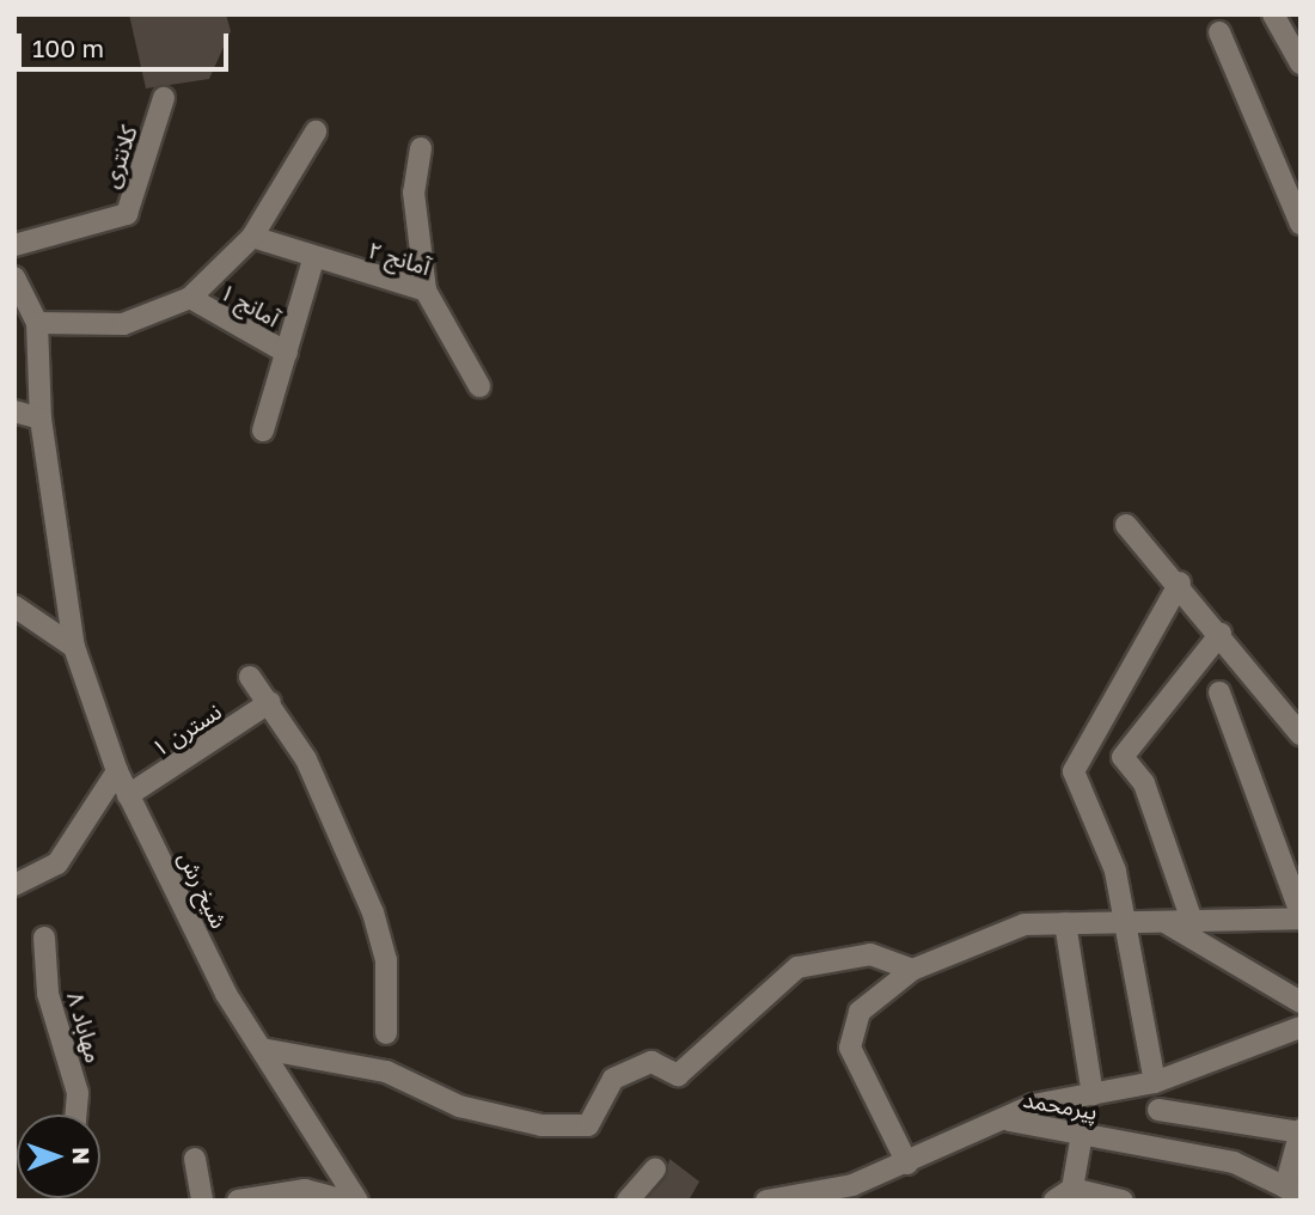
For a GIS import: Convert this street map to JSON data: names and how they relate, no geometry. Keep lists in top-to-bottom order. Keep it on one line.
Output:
{"streets":{"street":["کلانتری","آمانج ۲","آمانج ۱","نسترن ۱","شیخ رش","مهاباد ۸","پیرمحمد"]},"crossings":[["نسترن ۱","شیخ رش"]],"scale_bar":"100 m","north":"right"}
